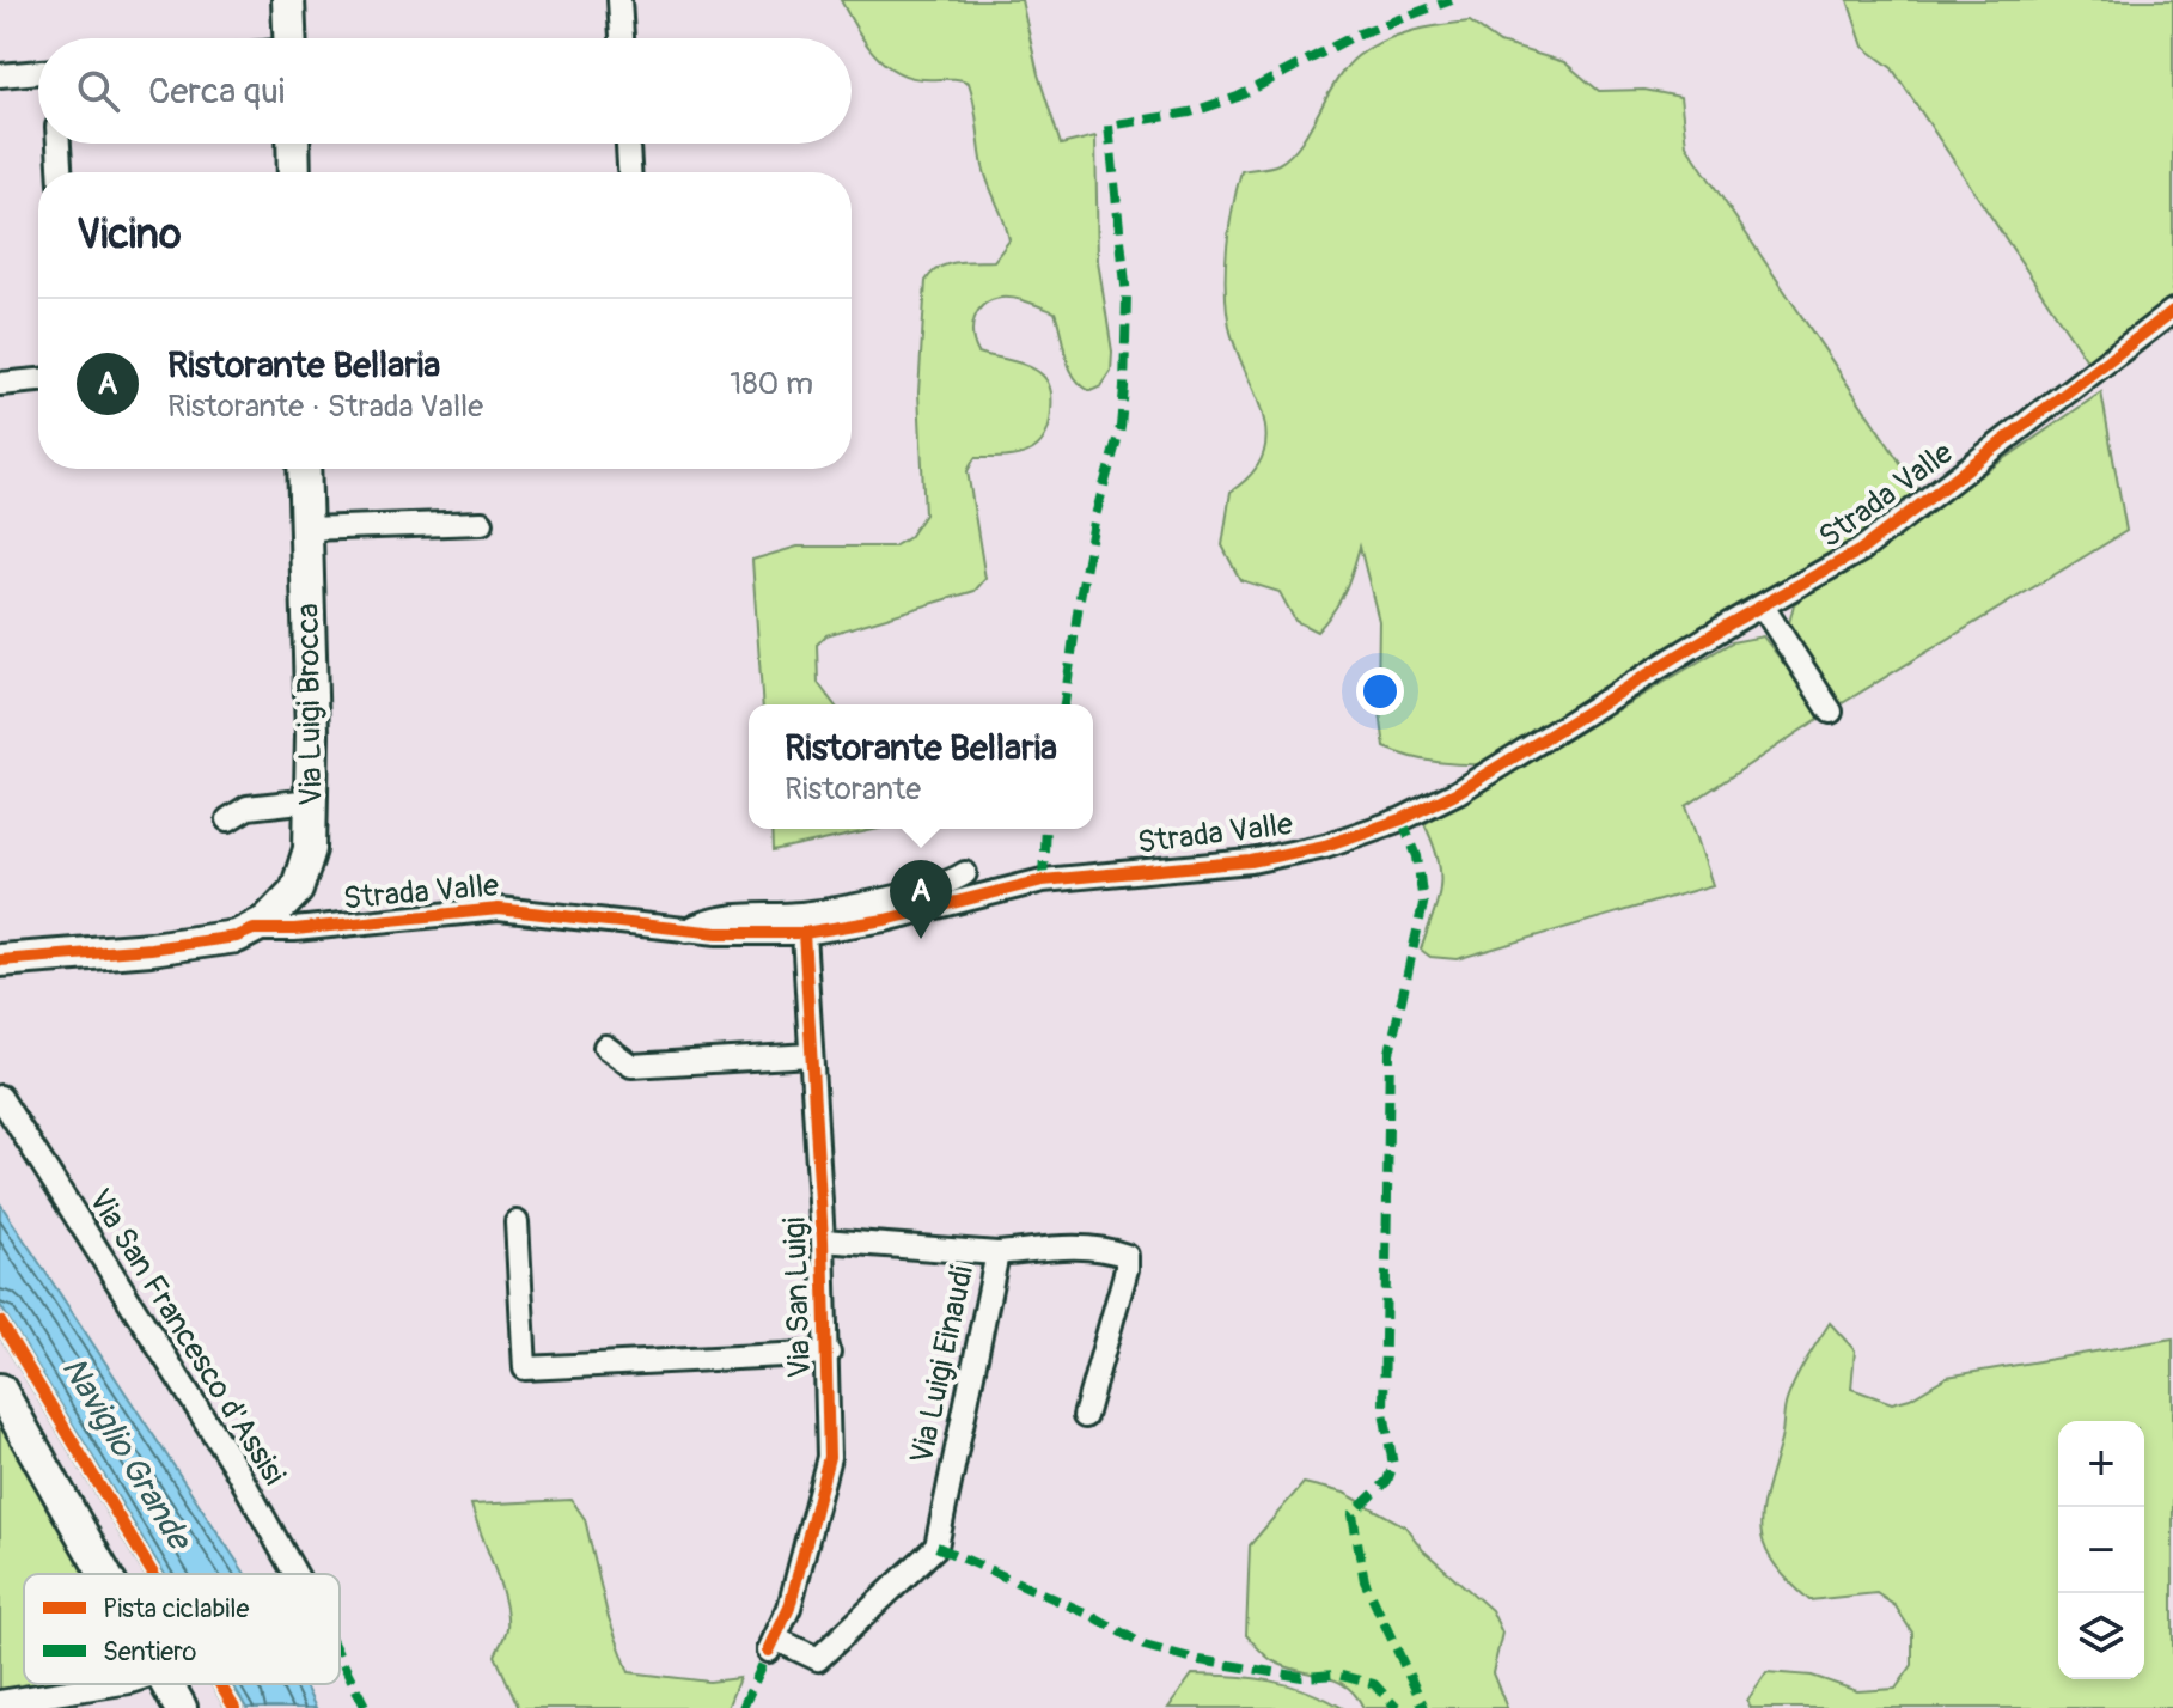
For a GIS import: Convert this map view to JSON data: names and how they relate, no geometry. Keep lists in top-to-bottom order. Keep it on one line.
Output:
{"streets":{"street":["Strada Valle","Via Luigi Brocca","Via San Luigi","Via San Francesco d'Assisi","Via Luigi Einaudi"]},"crossings":[["Strada Valle","Via Luigi Brocca"],["Strada Valle","Via San Luigi"],["Via San Luigi","Via Luigi Einaudi"]],"water":["Naviglio Grande"],"legend":["Pista ciclabile","Sentiero"],"page":{"search":"Cerca qui","heading":"Vicino","list":[{"mark":"A","name":"Ristorante Bellaria","note":"Ristorante · Strada Valle","value":"180 m"}],"popup":["Ristorante Bellaria","Ristorante"],"pins":"A","map_buttons":["+","−"]}}
